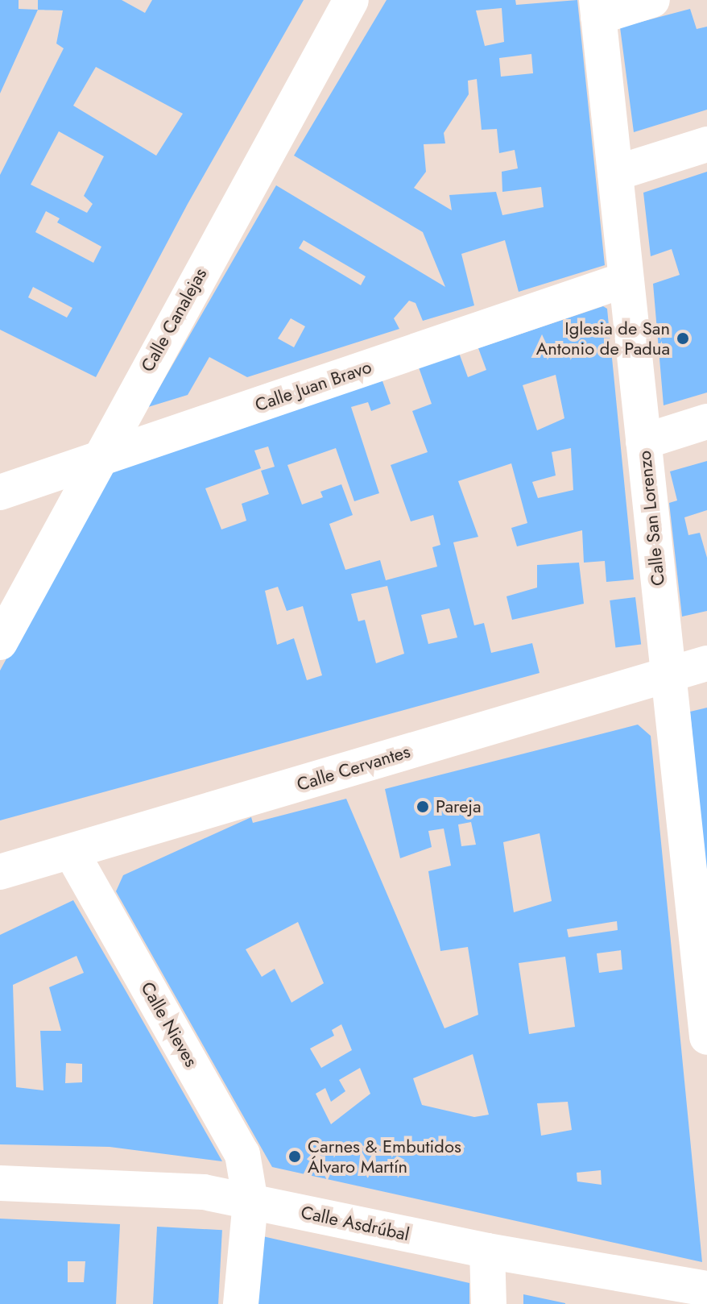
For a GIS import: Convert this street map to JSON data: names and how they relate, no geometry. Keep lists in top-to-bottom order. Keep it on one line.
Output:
{"streets":{"street":["Calle Canalejas","Calle Juan Bravo","Calle San Lorenzo","Calle Cervantes","Calle Nieves","Calle Asdrúbal"]},"crossings":[["Calle Canalejas","Calle Juan Bravo"],["Calle Juan Bravo","Calle San Lorenzo"],["Calle San Lorenzo","Calle Cervantes"],["Calle Cervantes","Calle Nieves"],["Calle Nieves","Calle Asdrúbal"]],"places":["Iglesia de San Antonio de Padua","Pareja","Carnes & Embutidos Álvaro Martín"]}
